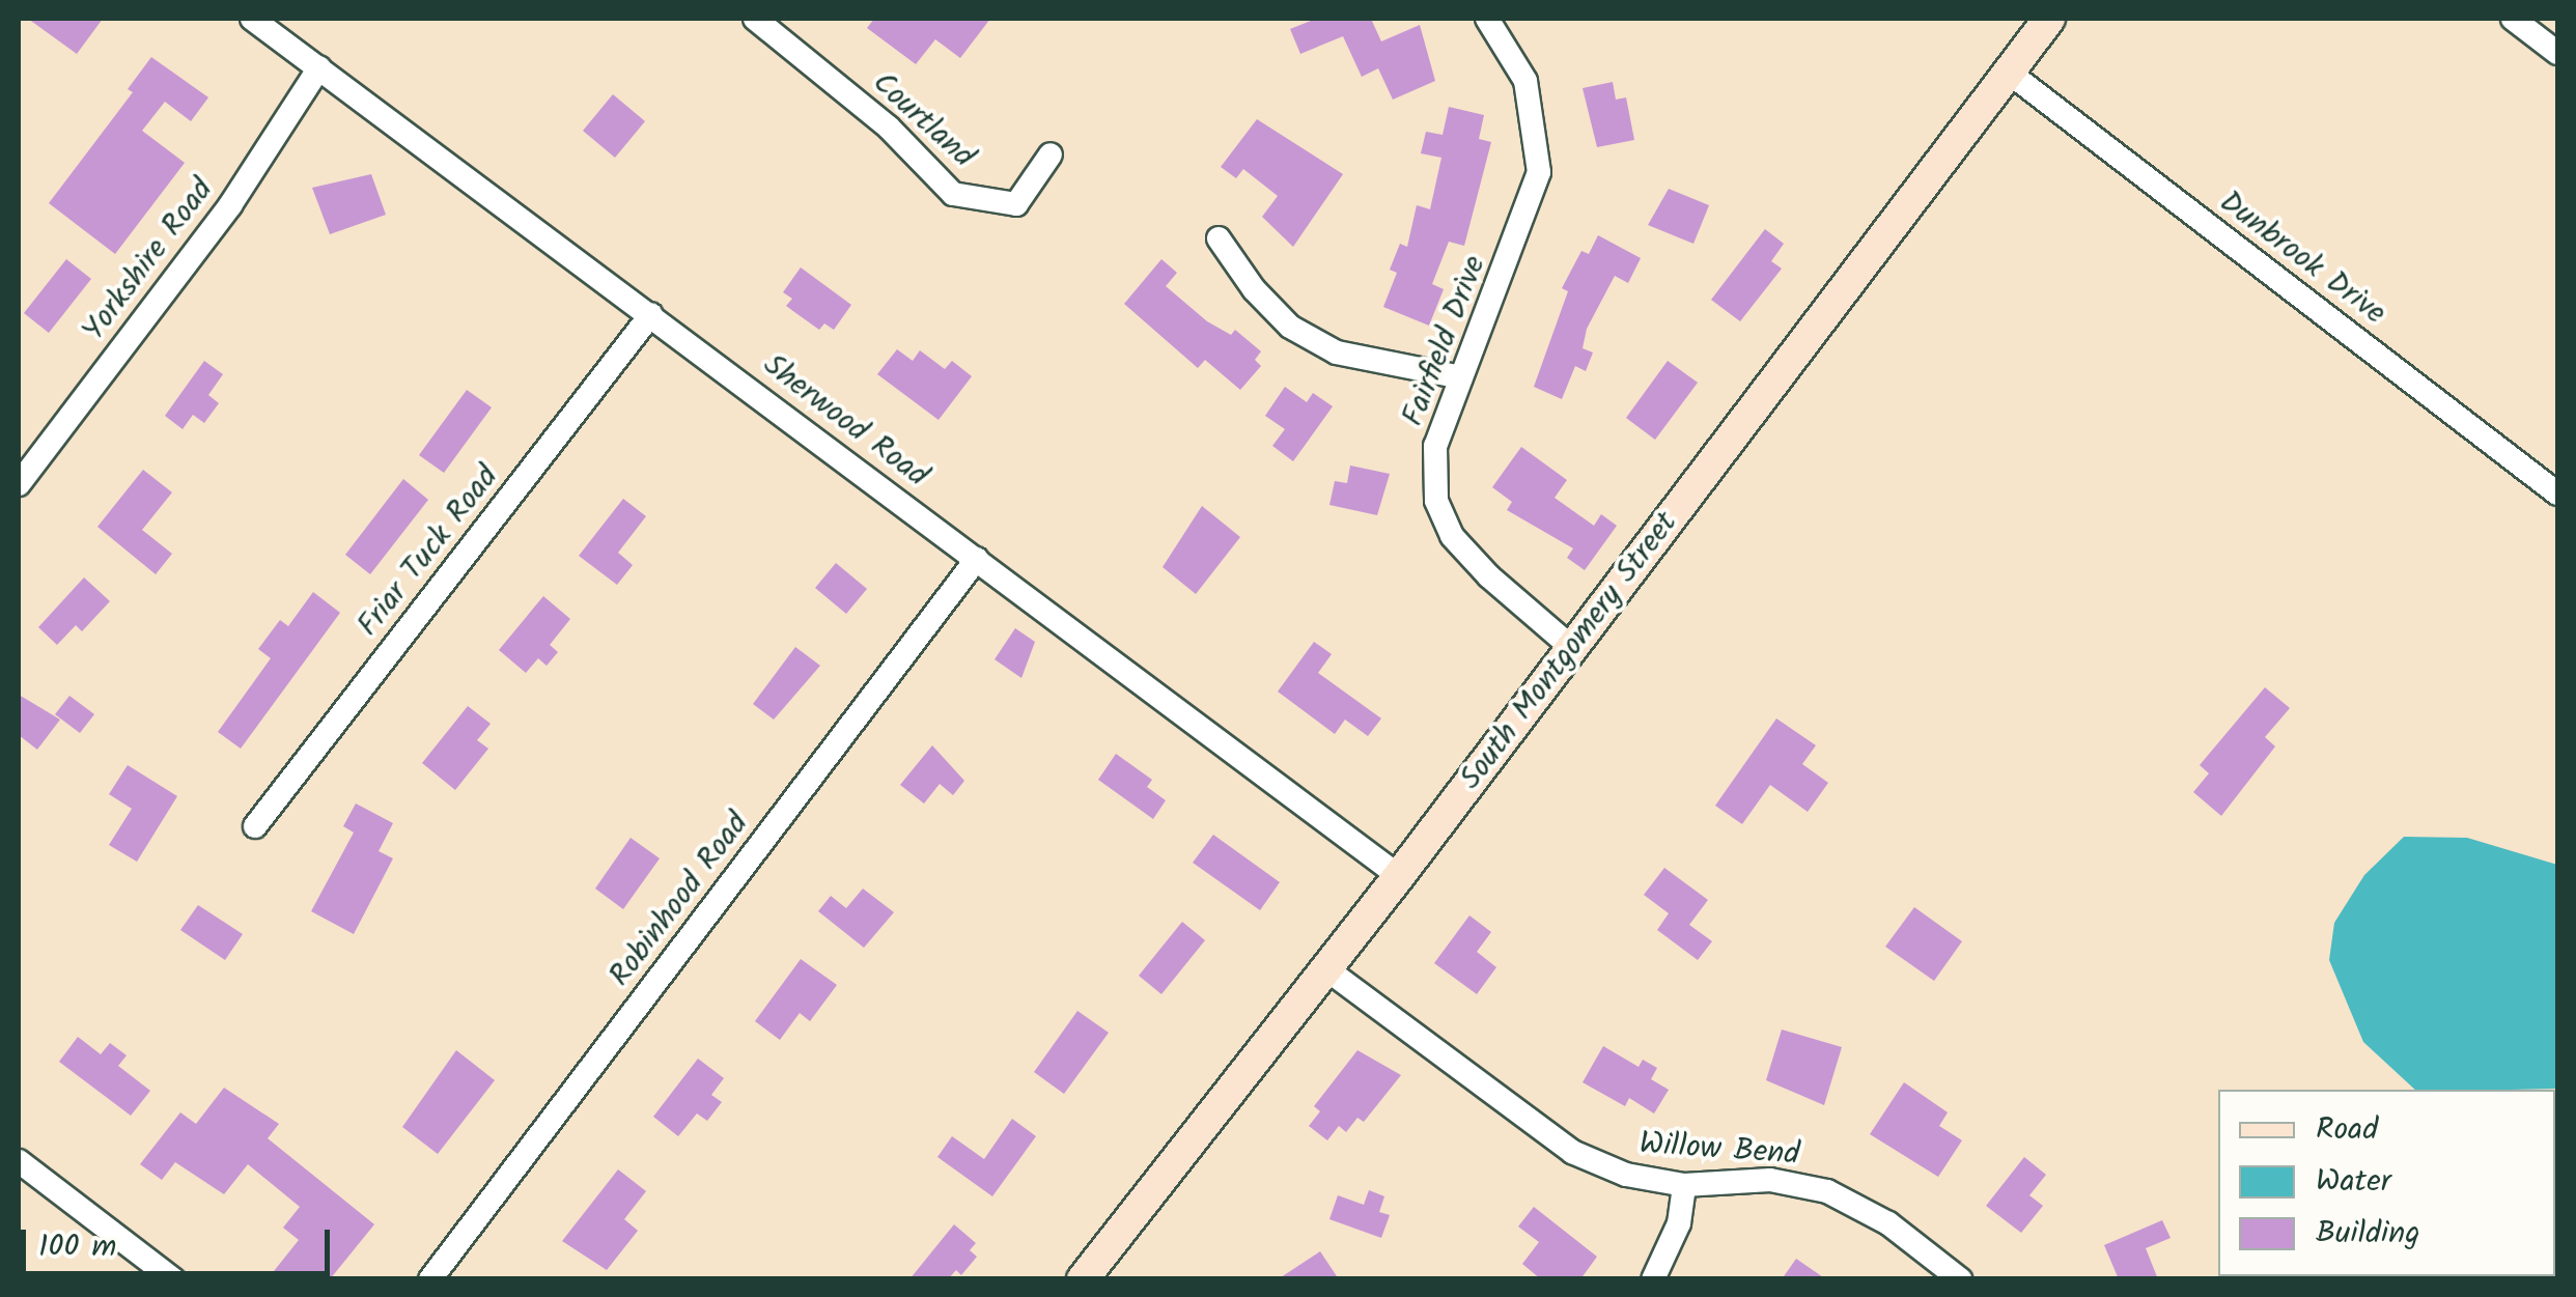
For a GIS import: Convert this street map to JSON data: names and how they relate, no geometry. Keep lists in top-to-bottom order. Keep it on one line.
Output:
{"streets":{"street":["Courtland","Dunbrook Drive","Yorkshire Road","Fairfield Drive","Sherwood Road","Friar Tuck Road","South Montgomery Street","Robinhood Road","Willow Bend"]},"crossings":[["Dunbrook Drive","South Montgomery Street"],["Yorkshire Road","Sherwood Road"],["Fairfield Drive","South Montgomery Street"],["Sherwood Road","Friar Tuck Road"],["Sherwood Road","South Montgomery Street"],["Sherwood Road","Robinhood Road"],["South Montgomery Street","Willow Bend"]],"legend":["Road","Water","Building"],"scale_bar":"100 m"}
